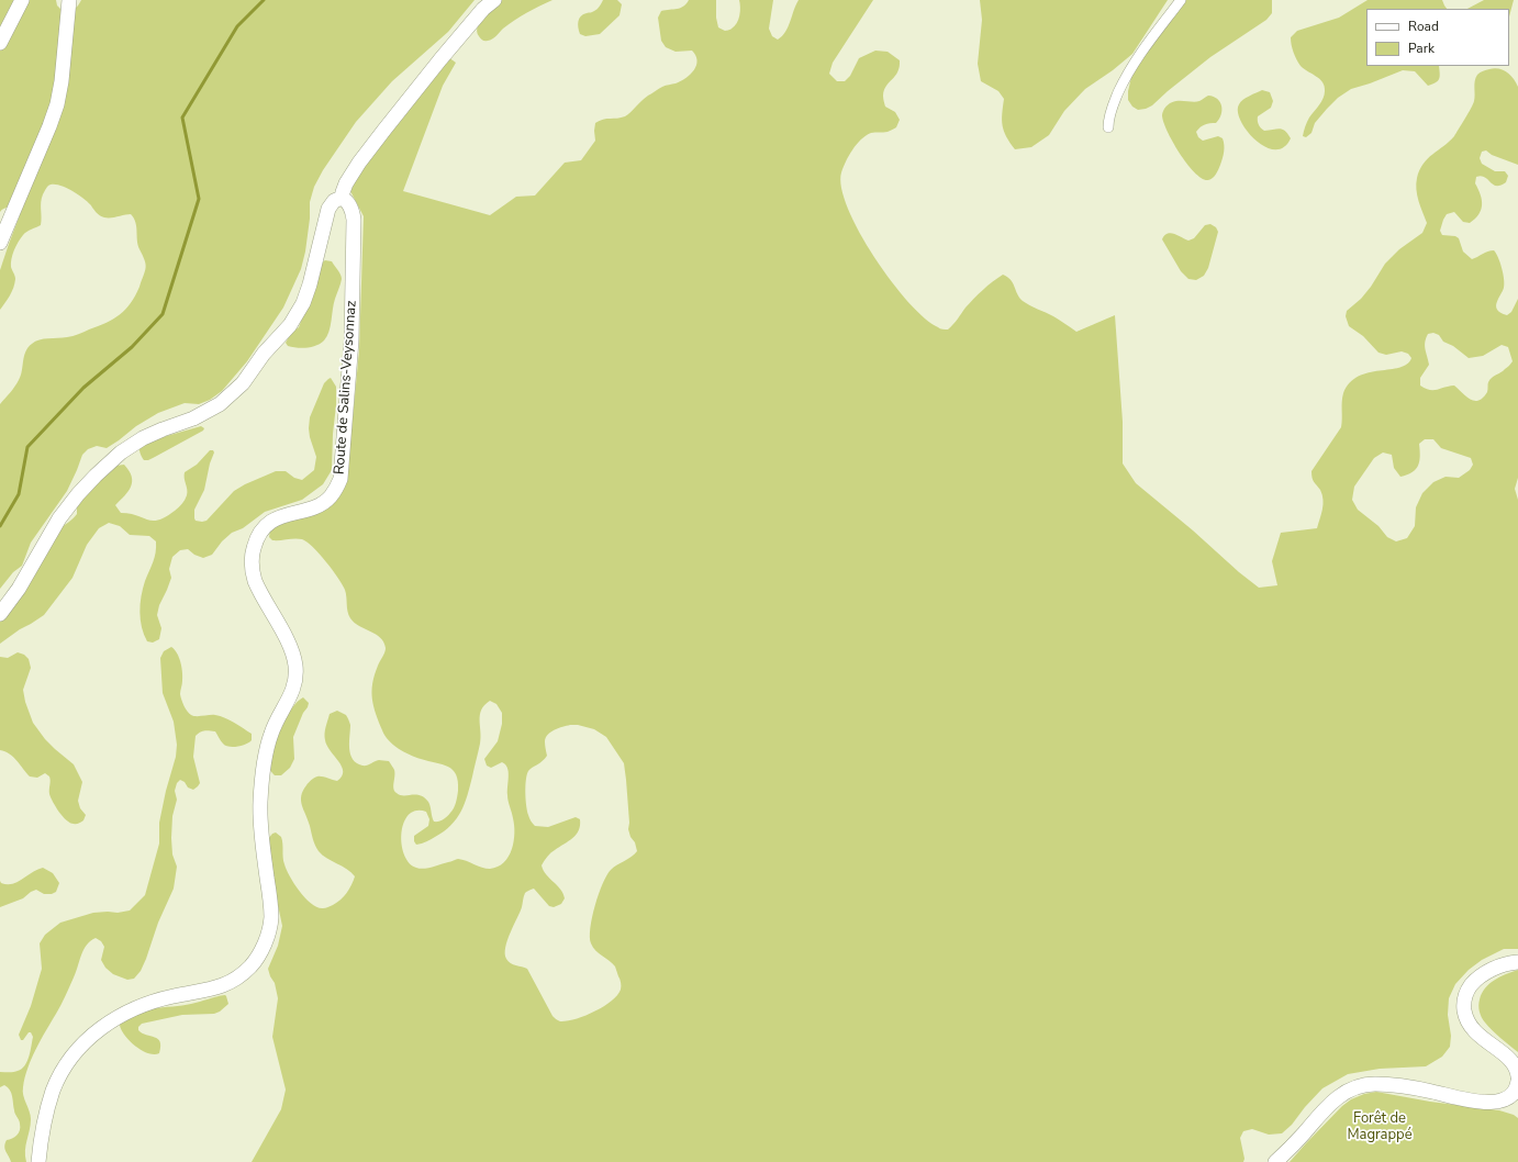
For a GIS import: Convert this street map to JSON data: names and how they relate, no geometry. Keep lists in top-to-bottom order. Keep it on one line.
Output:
{"streets":{"street":["Route de Salins-Veysonnaz"]},"parks":["Forêt de Magrappé"],"legend":["Road","Park"]}
